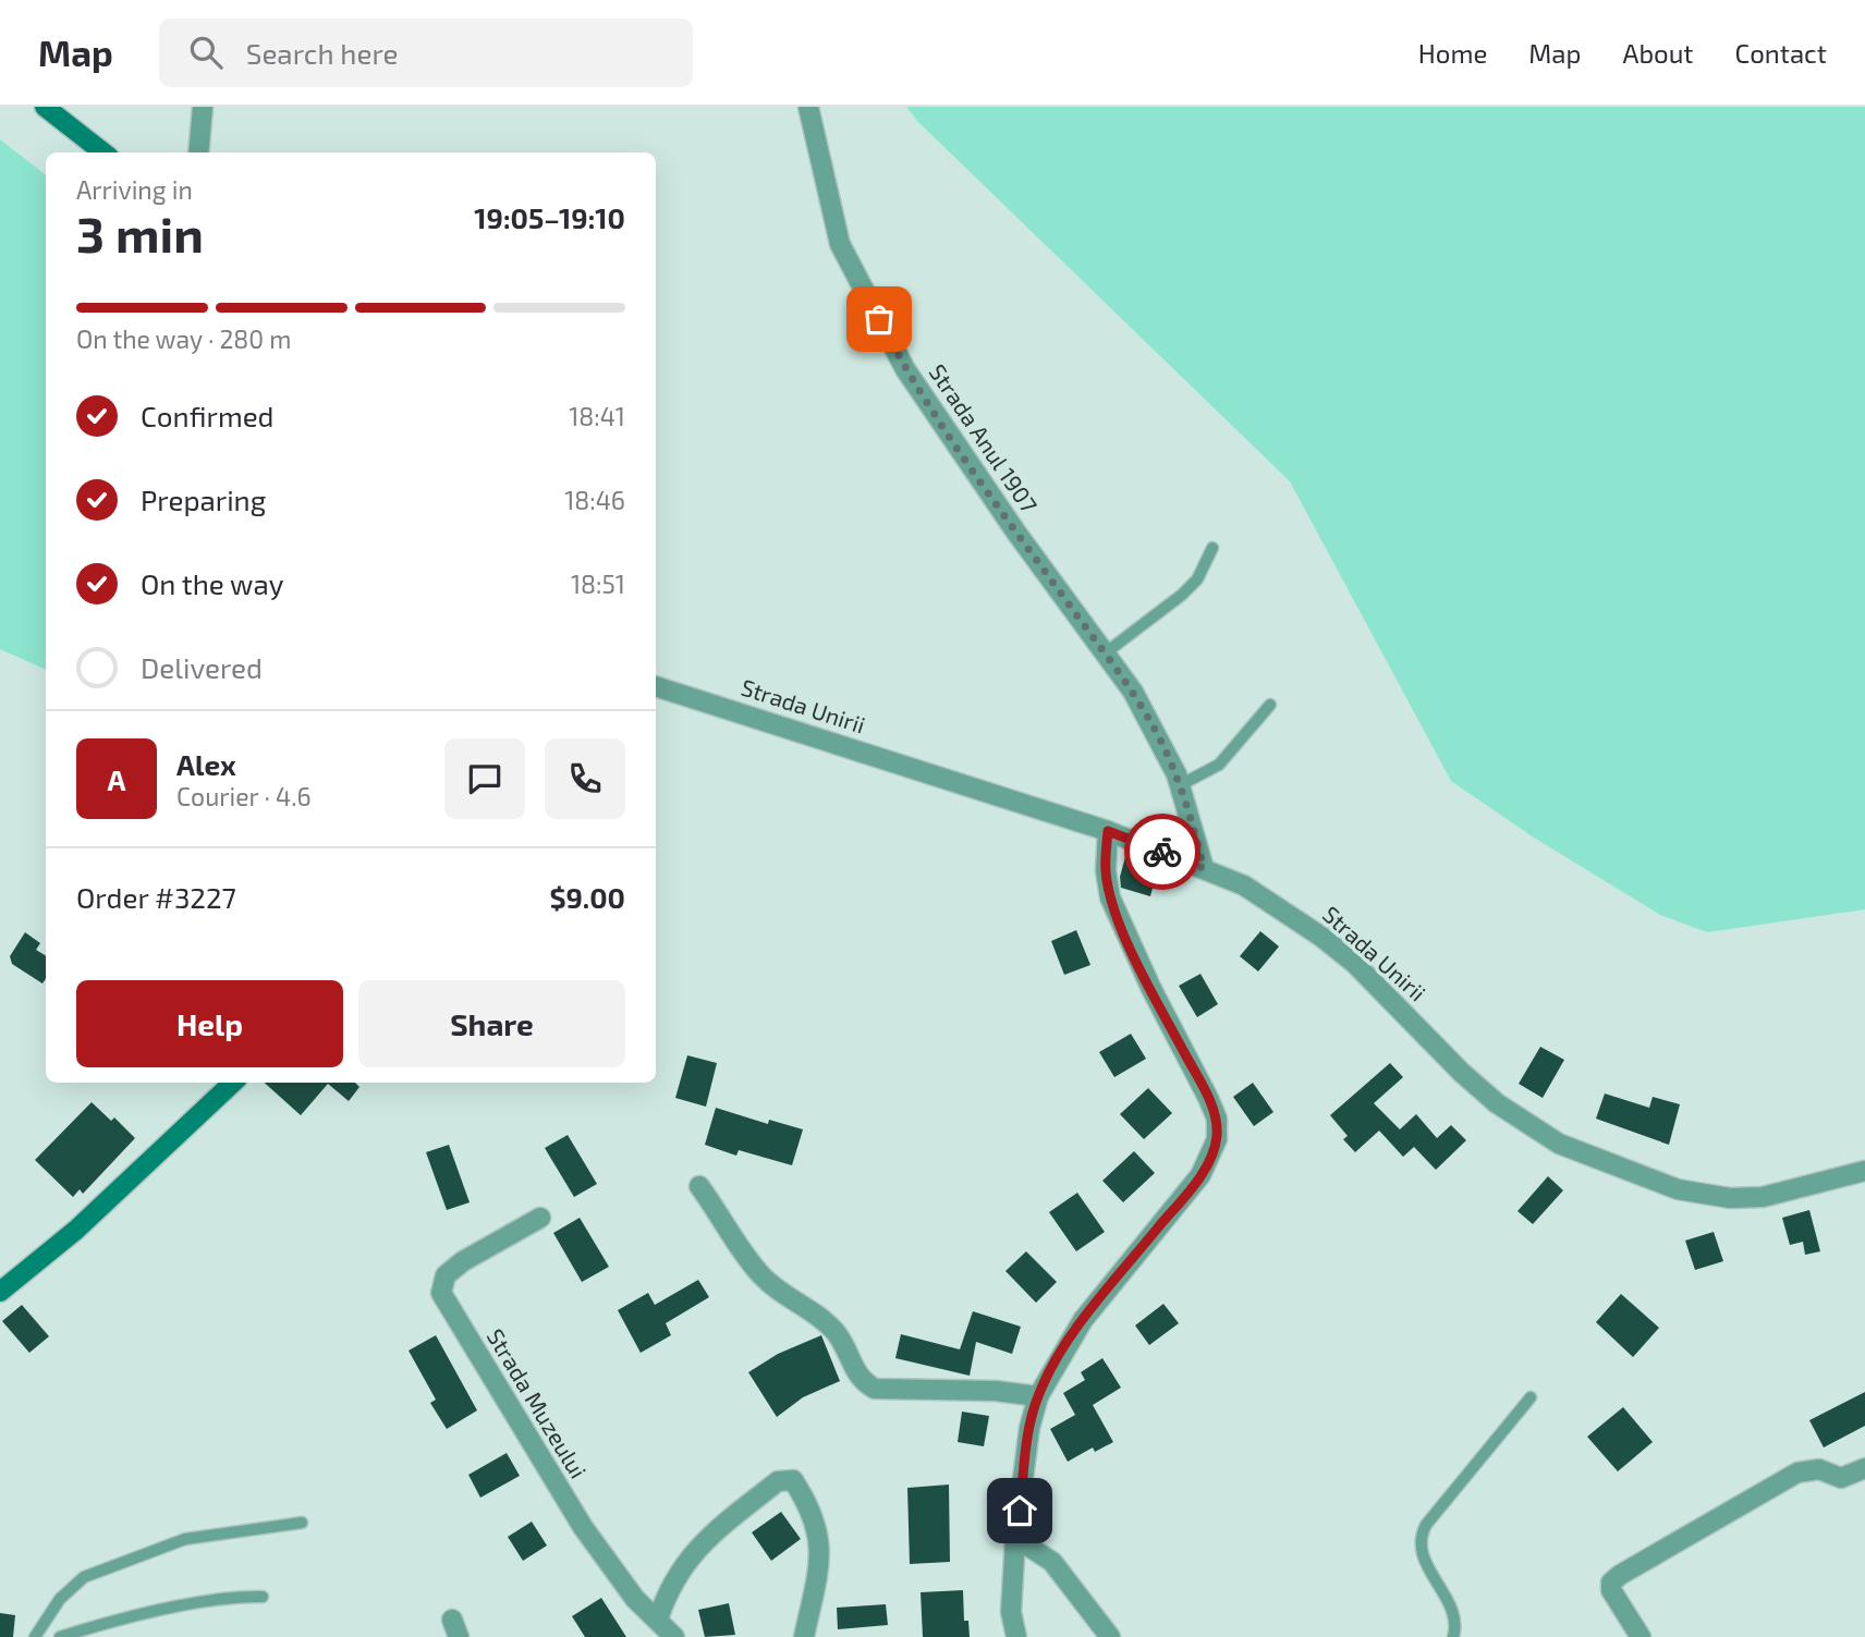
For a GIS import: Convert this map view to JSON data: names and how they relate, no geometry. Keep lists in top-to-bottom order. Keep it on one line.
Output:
{"streets":{"street":["Strada Anul 1907","Strada Unirii","Strada Muzeului"]},"crossings":[["Strada Anul 1907","Strada Unirii"]],"page":{"header":"Map","search":"Search here","nav":["Home","Map","About","Contact"],"heading":["3 min","Arriving in","19:05–19:10"],"panel":["Alex","Courier · 4.6","Order #3227","$9.00"],"bar":"On the way · 280 m","list":[["Confirmed","18:41"],["Preparing","18:46"],["On the way","18:51"],"Delivered"],"round":"A","buttons":["Help","Share"]}}
